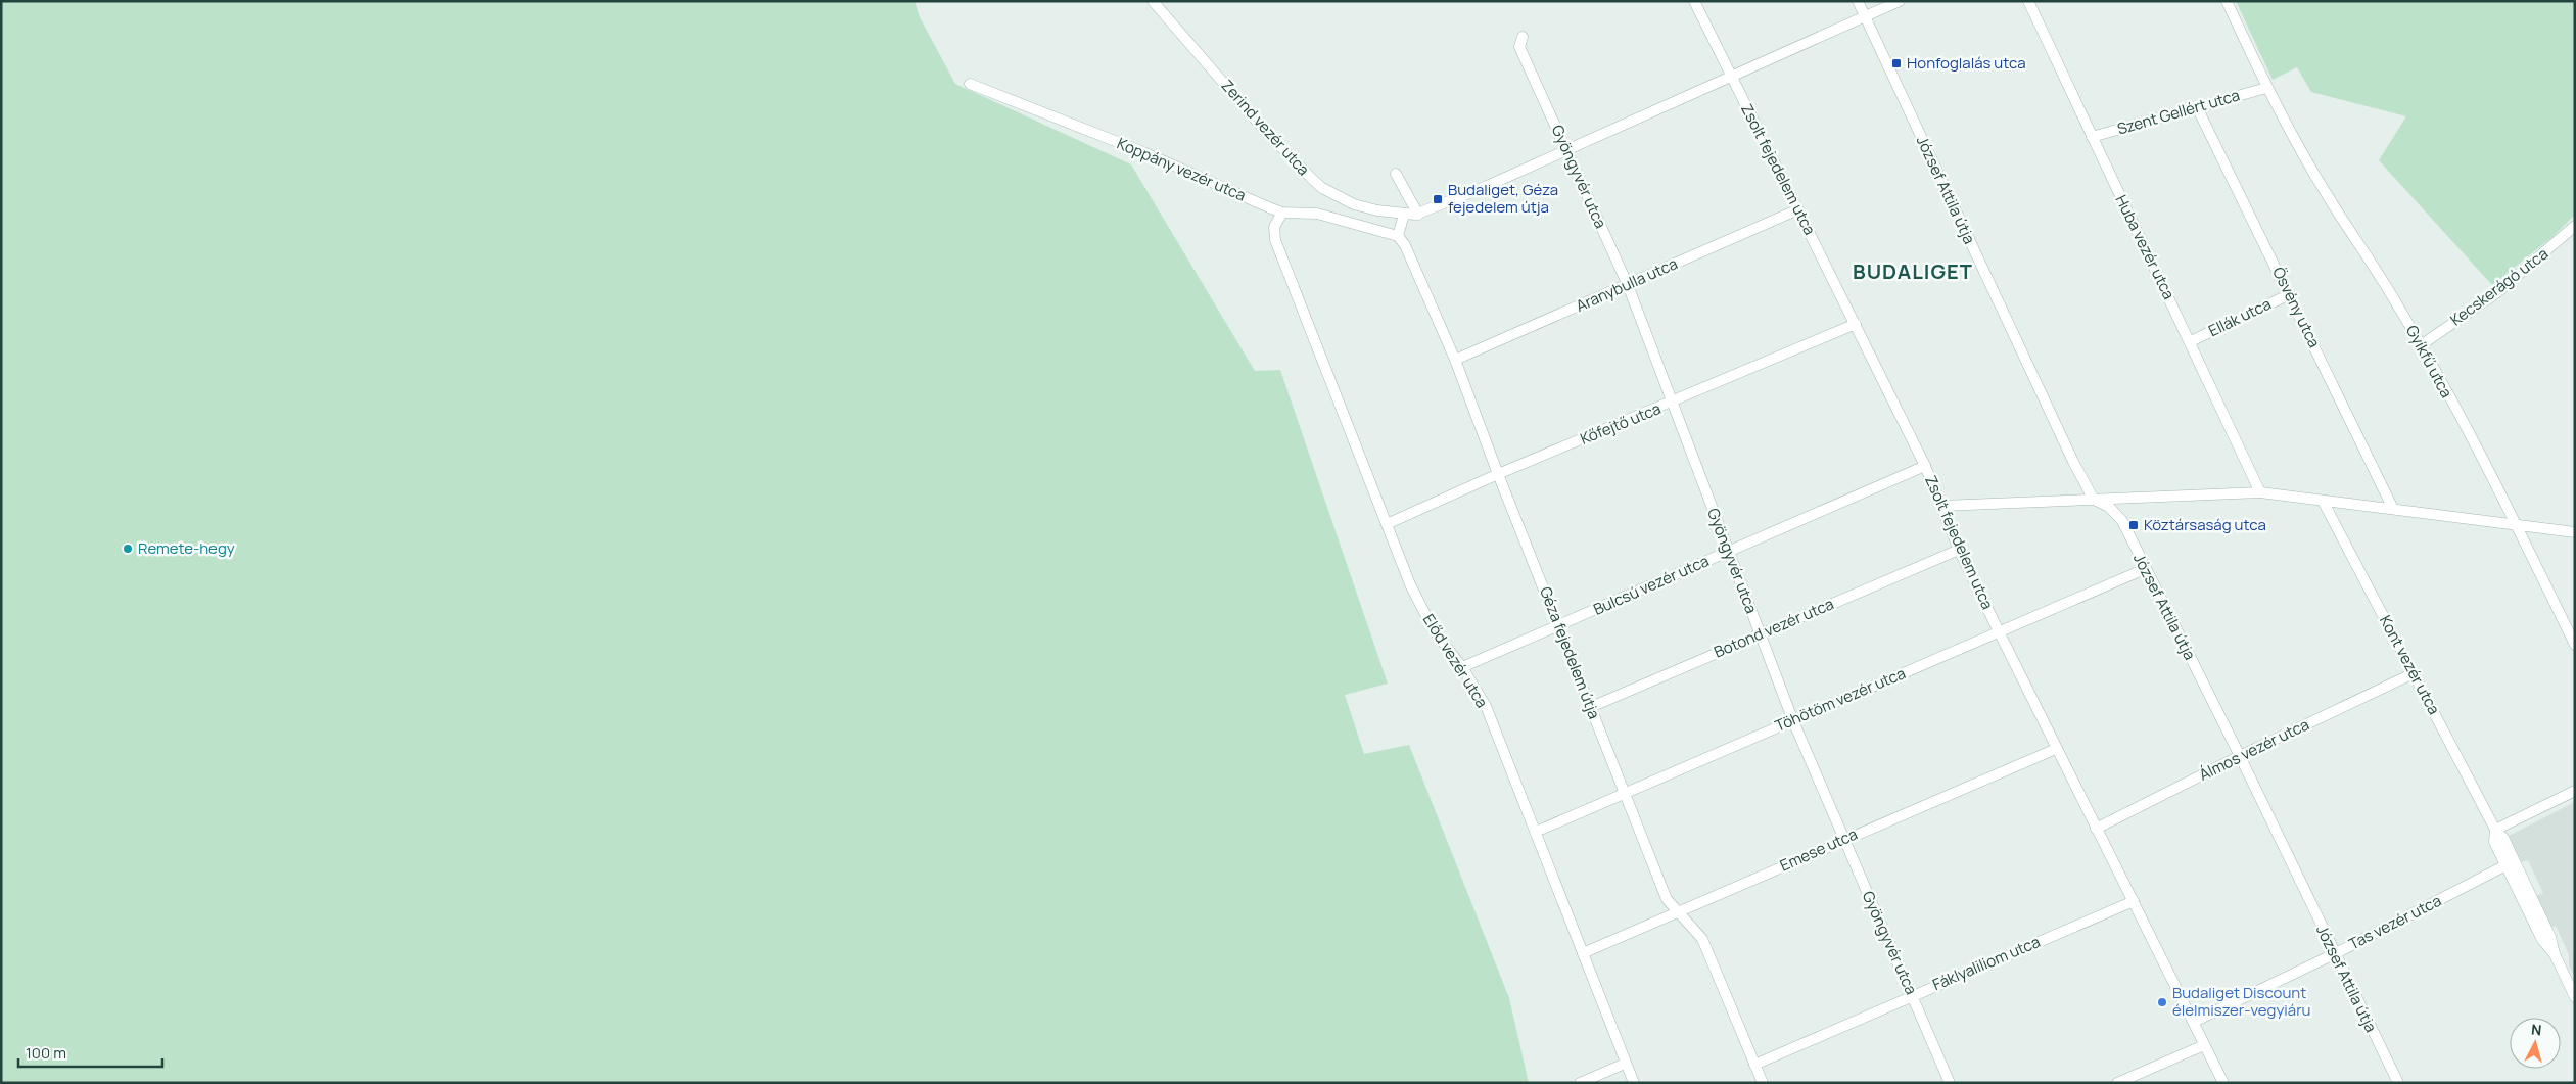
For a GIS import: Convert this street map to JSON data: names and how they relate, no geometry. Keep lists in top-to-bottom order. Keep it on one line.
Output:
{"streets":{"street":["Szent Gellért utca","Zerind vezér utca","Koppány vezér utca","Zsolt fejedelem utca","Gyöngyvér utca","József Attila útja","Huba vezér utca","Aranybulla utca","Kecskerágó utca","Ösvény utca","Ellák utca","Gyíkfű utca","Kőfejtő utca","Bulcsú vezér utca","Botond vezér utca","Géza fejedelem útja","Előd vezér utca","Kont vezér utca","Töhötöm vezér utca","Álmos vezér utca","Emese utca","Tas vezér utca","Fáklyaliliom utca"]},"crossings":[["Szent Gellért utca","Huba vezér utca"],["Szent Gellért utca","Ösvény utca"],["Szent Gellért utca","Gyíkfű utca"],["Koppány vezér utca","Géza fejedelem útja"],["Koppány vezér utca","Előd vezér utca"],["Zsolt fejedelem utca","Aranybulla utca"],["Zsolt fejedelem utca","Kőfejtő utca"],["Zsolt fejedelem utca","Bulcsú vezér utca"],["Zsolt fejedelem utca","Botond vezér utca"],["Zsolt fejedelem utca","Töhötöm vezér utca"],["Zsolt fejedelem utca","Álmos vezér utca"],["Zsolt fejedelem utca","Emese utca"],["Zsolt fejedelem utca","Tas vezér utca"],["Zsolt fejedelem utca","Fáklyaliliom utca"],["Gyöngyvér utca","Aranybulla utca"],["Gyöngyvér utca","Kőfejtő utca"],["Gyöngyvér utca","Bulcsú vezér utca"],["Gyöngyvér utca","Botond vezér utca"],["Gyöngyvér utca","Töhötöm vezér utca"],["Gyöngyvér utca","Emese utca"],["Gyöngyvér utca","Fáklyaliliom utca"],["József Attila útja","Töhötöm vezér utca"],["József Attila útja","Álmos vezér utca"],["József Attila útja","Tas vezér utca"],["Huba vezér utca","Ellák utca"],["Aranybulla utca","Géza fejedelem útja"],["Kecskerágó utca","Gyíkfű utca"],["Ösvény utca","Ellák utca"],["Kőfejtő utca","Géza fejedelem útja"],["Kőfejtő utca","Előd vezér utca"],["Bulcsú vezér utca","Géza fejedelem útja"],["Bulcsú vezér utca","Előd vezér utca"],["Botond vezér utca","Géza fejedelem útja"],["Géza fejedelem útja","Töhötöm vezér utca"],["Géza fejedelem útja","Emese utca"],["Géza fejedelem útja","Fáklyaliliom utca"],["Előd vezér utca","Töhötöm vezér utca"],["Előd vezér utca","Emese utca"],["Kont vezér utca","Álmos vezér utca"],["Kont vezér utca","Tas vezér utca"]],"districts":["BUDALIGET"],"places":{"transit":["Honfoglalás utca","Budaliget, Géza fejedelem útja","Köztársaság utca"],"other":["Remete-hegy","Budaliget Discount élelmiszer-vegyiáru"]},"scale_bar":"100 m","north":"top"}
